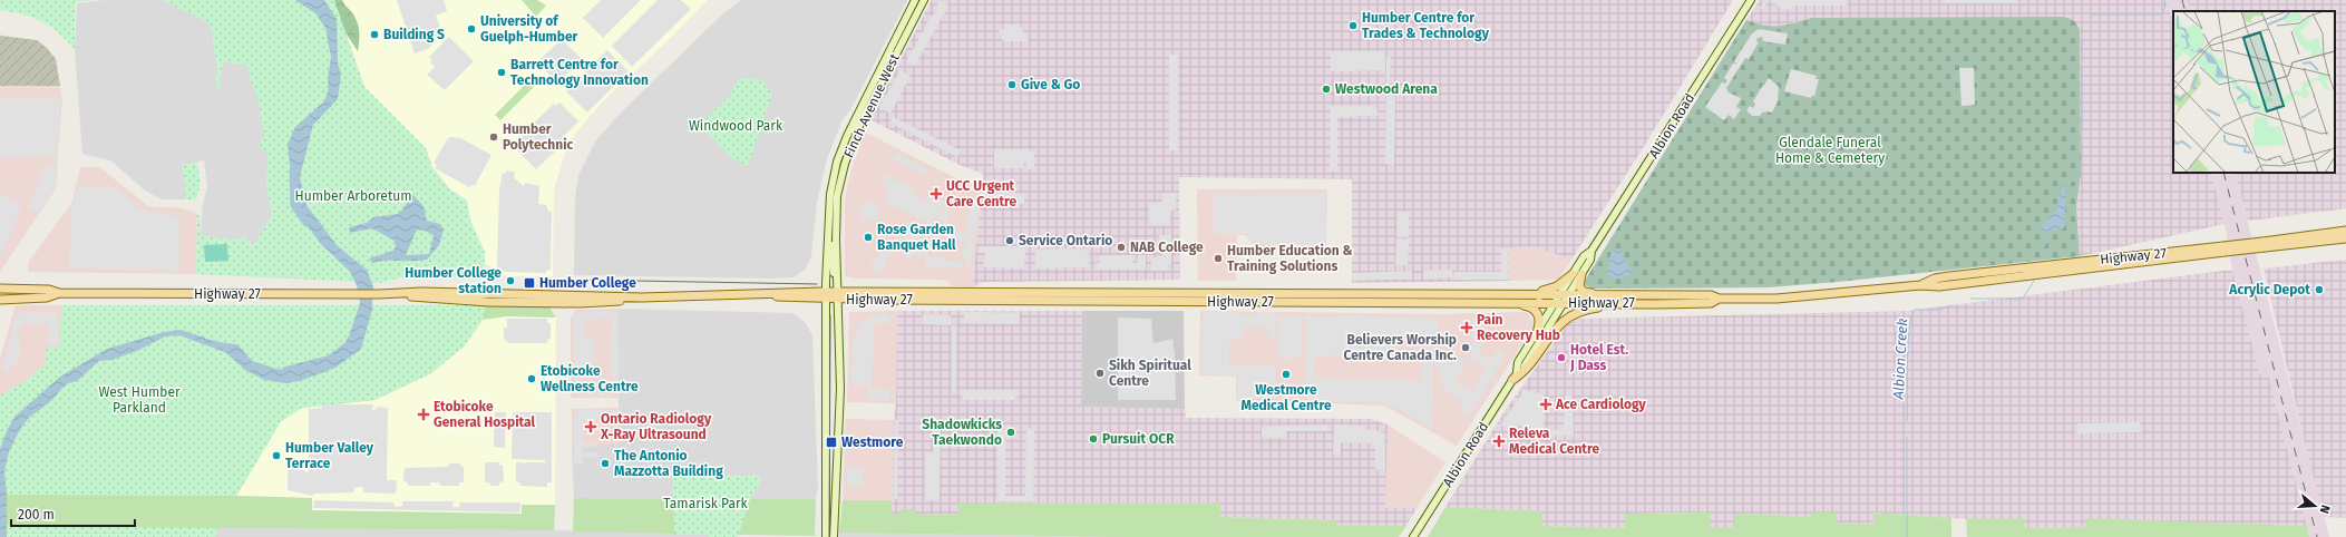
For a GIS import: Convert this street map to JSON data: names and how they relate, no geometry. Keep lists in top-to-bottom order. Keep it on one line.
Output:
{"streets":{"main road":["Finch Avenue West","Albion Road","Highway 27"]},"crossings":[["Finch Avenue West","Highway 27"],["Albion Road","Highway 27"]],"water":["Albion Creek"],"parks":["Windwood Park","Glendale Funeral Home & Cemetery","Humber Arboretum","West Humber Parkland","Tamarisk Park"],"places":{"other":["Humber Centre for Trades & Technology","University of Guelph-Humber","Building S","Barrett Centre for Technology Innovation","Give & Go","Westwood Arena","Humber Polytechnic","Rose Garden Banquet Hall","Service Ontario","NAB College","Humber Education & Training Solutions","Humber College station","Acrylic Depot","Believers Worship Centre Canada Inc.","Hotel Est. J Dass","Sikh Spiritual Centre","Westmore Medical Centre","Etobicoke Wellness Centre","Shadowkicks Taekwondo","Pursuit OCR","Humber Valley Terrace","The Antonio Mazzotta Building"],"health":["UCC Urgent Care Centre","Pain Recovery Hub","Ace Cardiology","Etobicoke General Hospital","Ontario Radiology X-Ray Ultrasound","Releva Medical Centre"],"transit":["Humber College","Westmore"]},"scale_bar":"200 m","north":"right"}
